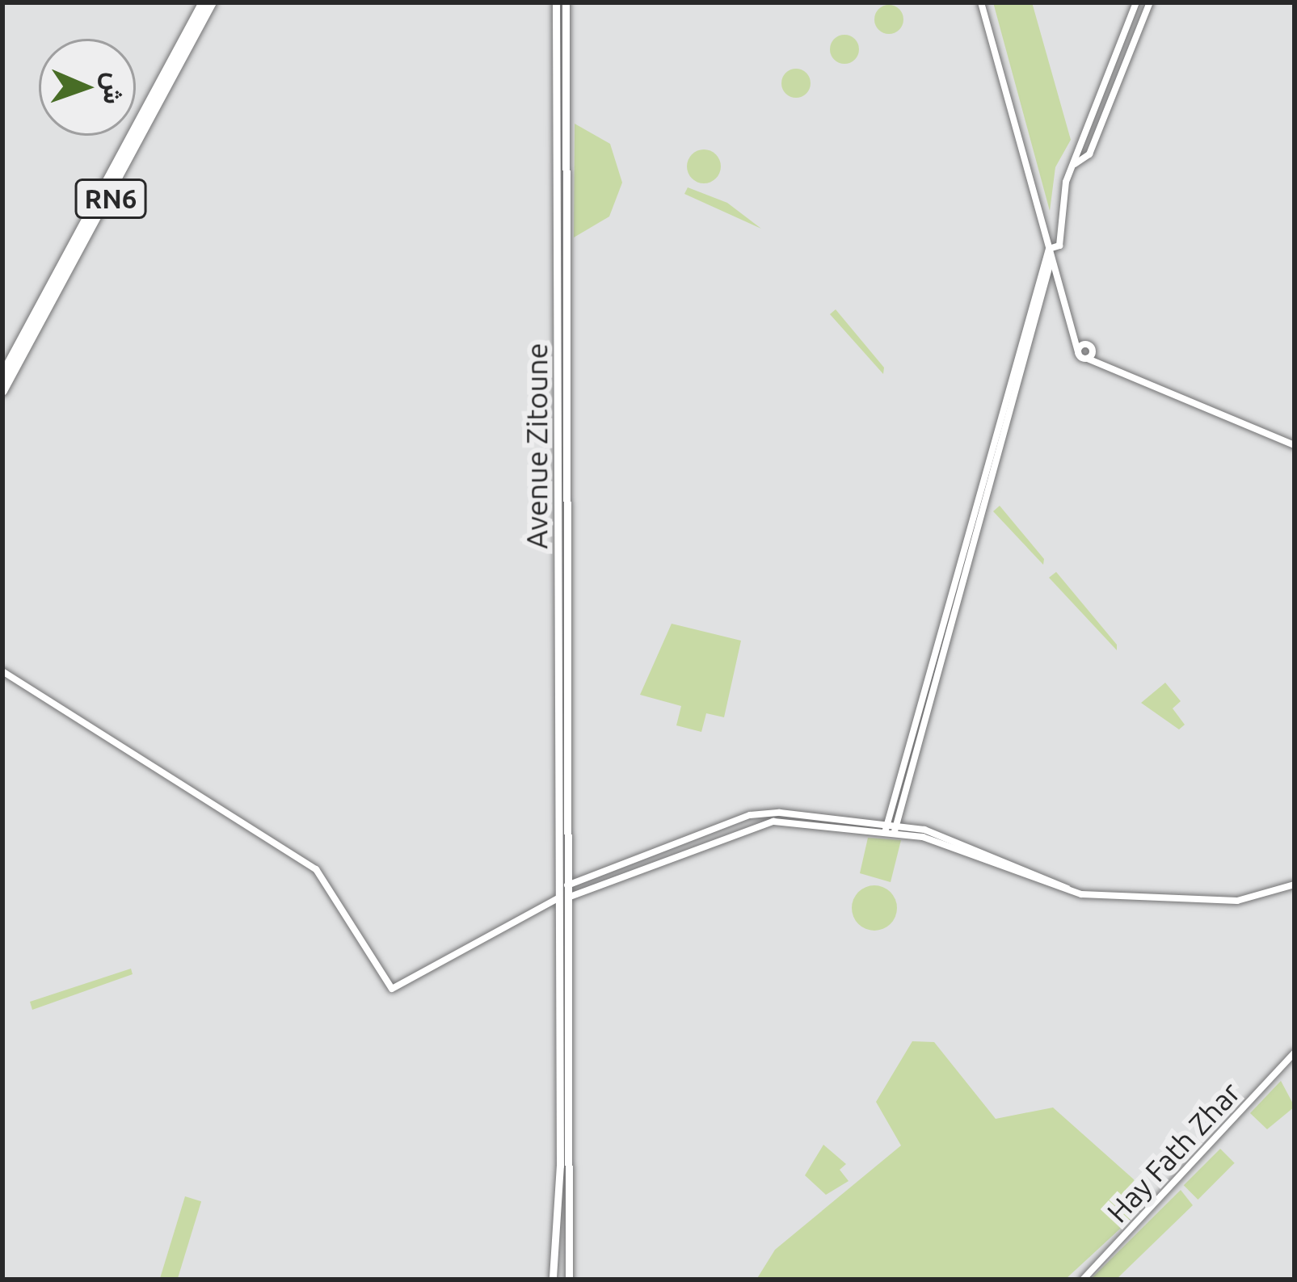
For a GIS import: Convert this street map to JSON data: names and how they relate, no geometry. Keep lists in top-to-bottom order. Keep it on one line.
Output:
{"streets":{"highway":["RN6"],"main road":["Avenue Zitoune"],"street":["Hay Fath Zhar"]},"north":"right"}
